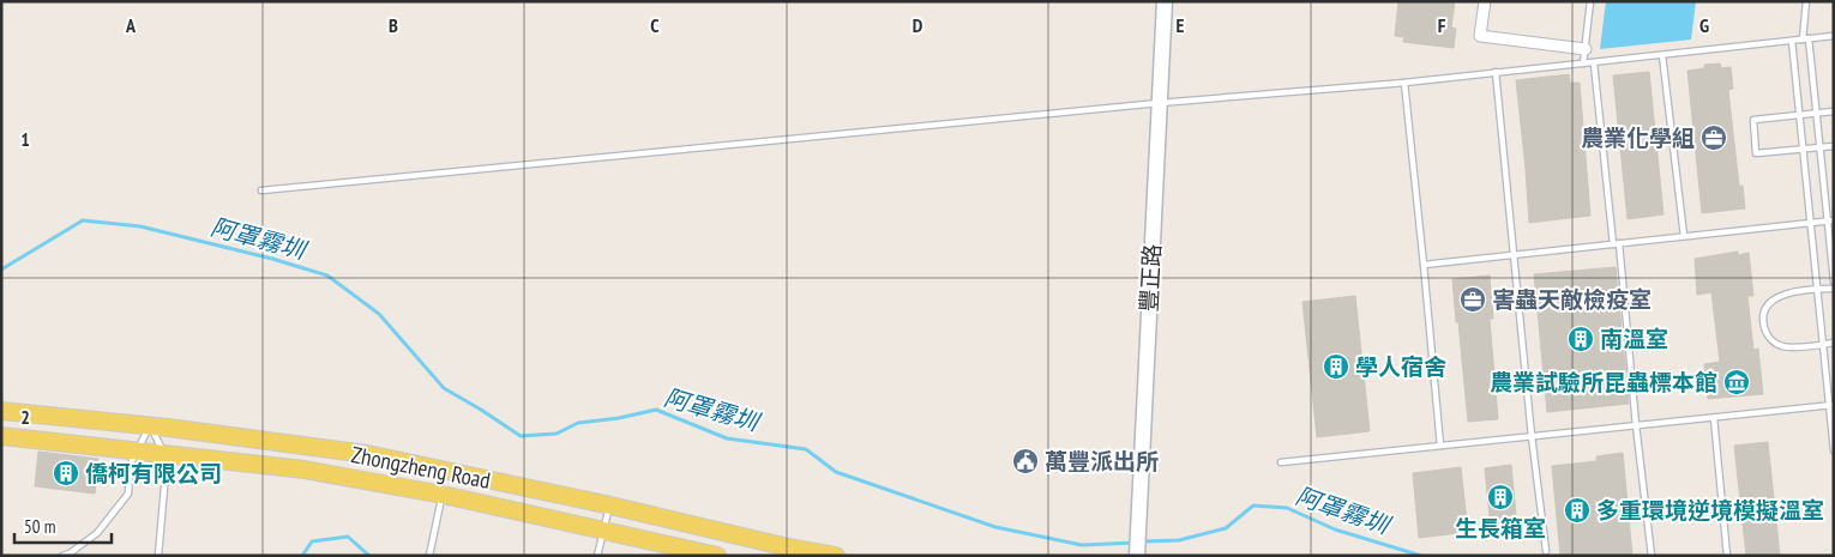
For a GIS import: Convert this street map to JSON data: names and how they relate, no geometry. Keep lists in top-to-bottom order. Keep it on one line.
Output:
{"streets":{"main road":["Zhongzheng Road"],"street":["豐正路"]},"water":["阿罩霧圳"],"places":{"office":["農業化學組","害蟲天敵檢疫室"],"building":["南溫室","學人宿舍","僑柯有限公司","生長箱室","多重環境逆境模擬溫室"],"museum":["農業試驗所昆蟲標本館"],"public building":["萬豐派出所"]},"scale_bar":"50 m","grid":{"columns":["A","B","C","D","E","F","G"],"rows":["1","2"]}}
